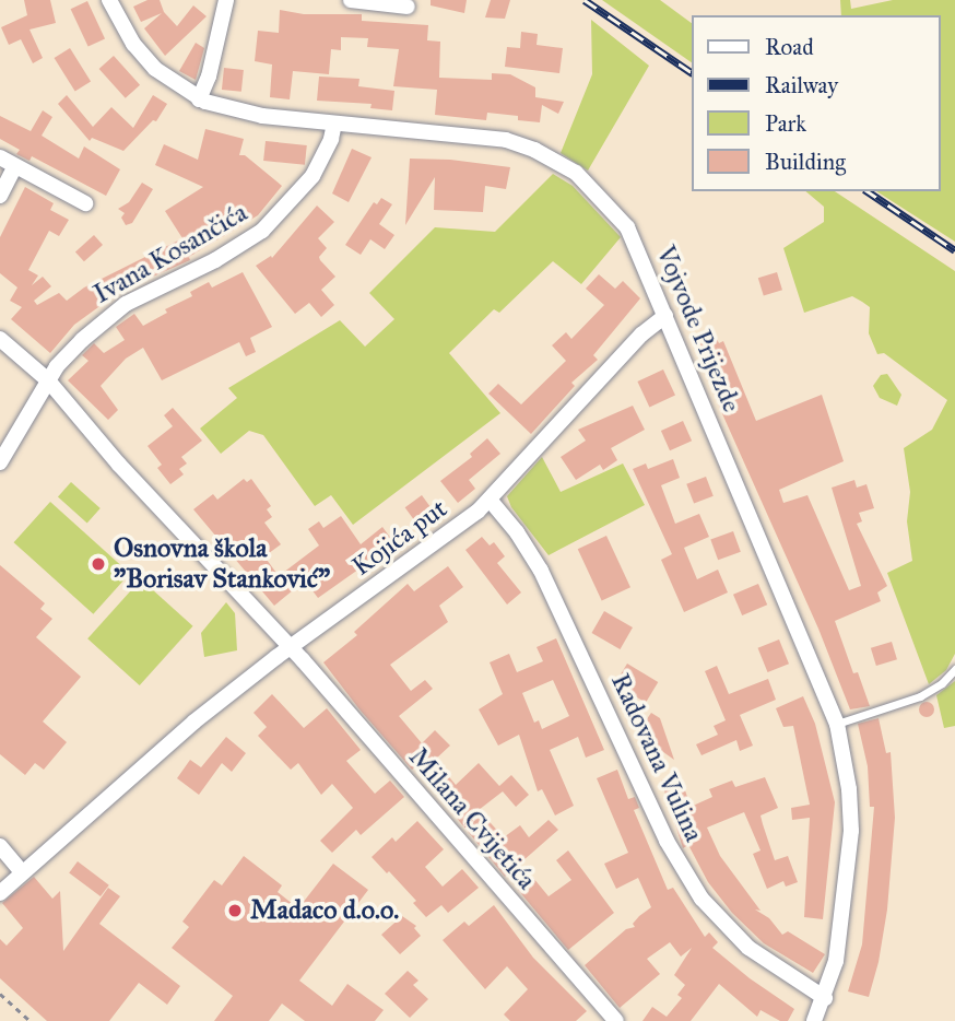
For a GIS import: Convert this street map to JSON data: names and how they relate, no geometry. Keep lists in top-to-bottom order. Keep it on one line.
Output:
{"streets":{"street":["Ivana Kosančića","Vojvode Prijezde","Kojića put","Radovana Vulina","Milana Cvijetića"]},"crossings":[["Ivana Kosančića","Vojvode Prijezde"],["Ivana Kosančića","Milana Cvijetića"],["Vojvode Prijezde","Kojića put"],["Vojvode Prijezde","Radovana Vulina"],["Kojića put","Radovana Vulina"],["Kojića put","Milana Cvijetića"]],"places":["Osnovna škola \"Borisav Stanković\"","Madaco d.o.o."],"legend":["Road","Railway","Park","Building"]}
